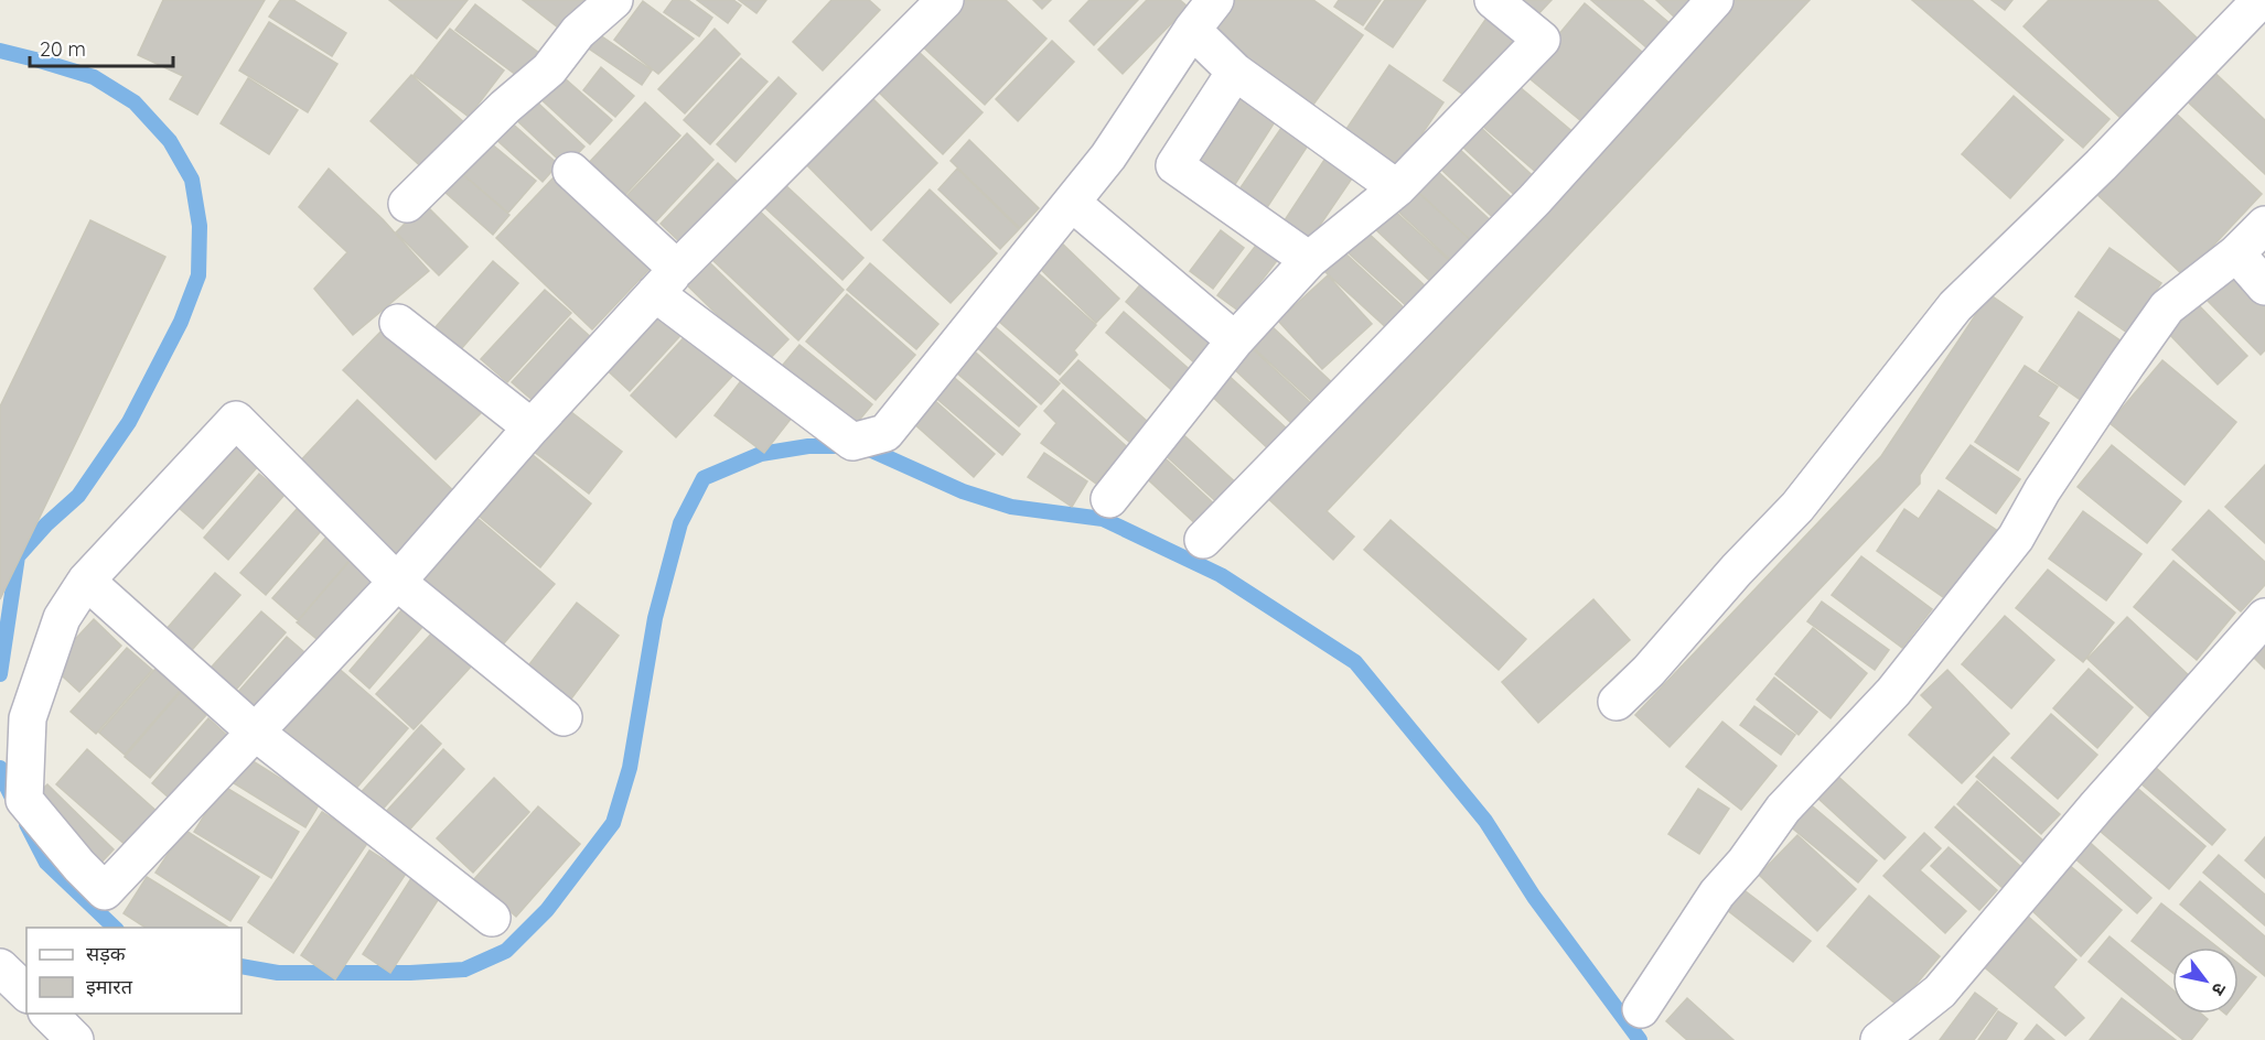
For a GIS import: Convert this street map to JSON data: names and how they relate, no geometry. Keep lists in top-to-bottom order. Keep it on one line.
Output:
{"legend":["सड़क","इमारत"],"scale_bar":"20 m","north":"bottom right"}
